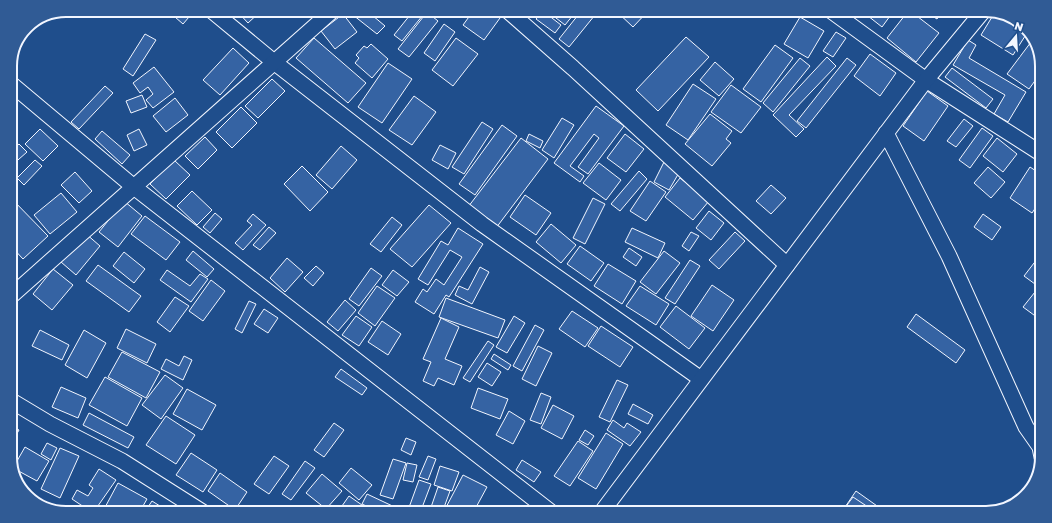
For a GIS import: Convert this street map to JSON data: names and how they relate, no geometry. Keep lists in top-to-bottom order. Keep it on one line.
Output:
{"north":"top"}
